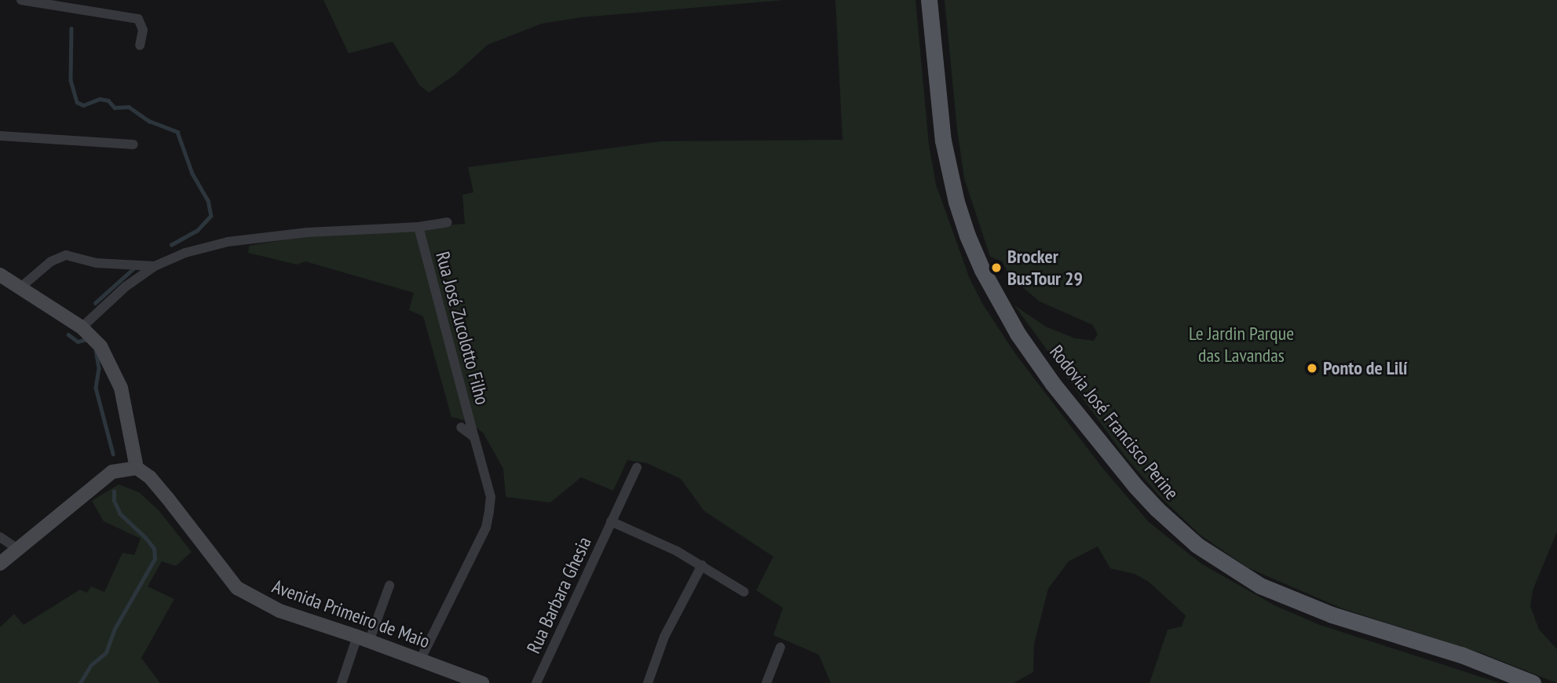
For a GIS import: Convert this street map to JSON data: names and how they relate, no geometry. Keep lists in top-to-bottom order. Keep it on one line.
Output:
{"streets":{"main road":["Rodovia José Francisco Perine","Avenida Primeiro de Maio"],"street":["Rua José Zucolotto Filho","Rua Barbara Ghesia"]},"crossings":[["Rua José Zucolotto Filho","Avenida Primeiro de Maio"]],"parks":["Le Jardin Parque das Lavandas"],"places":["Brocker BusTour 29","Ponto de Lilí"]}
